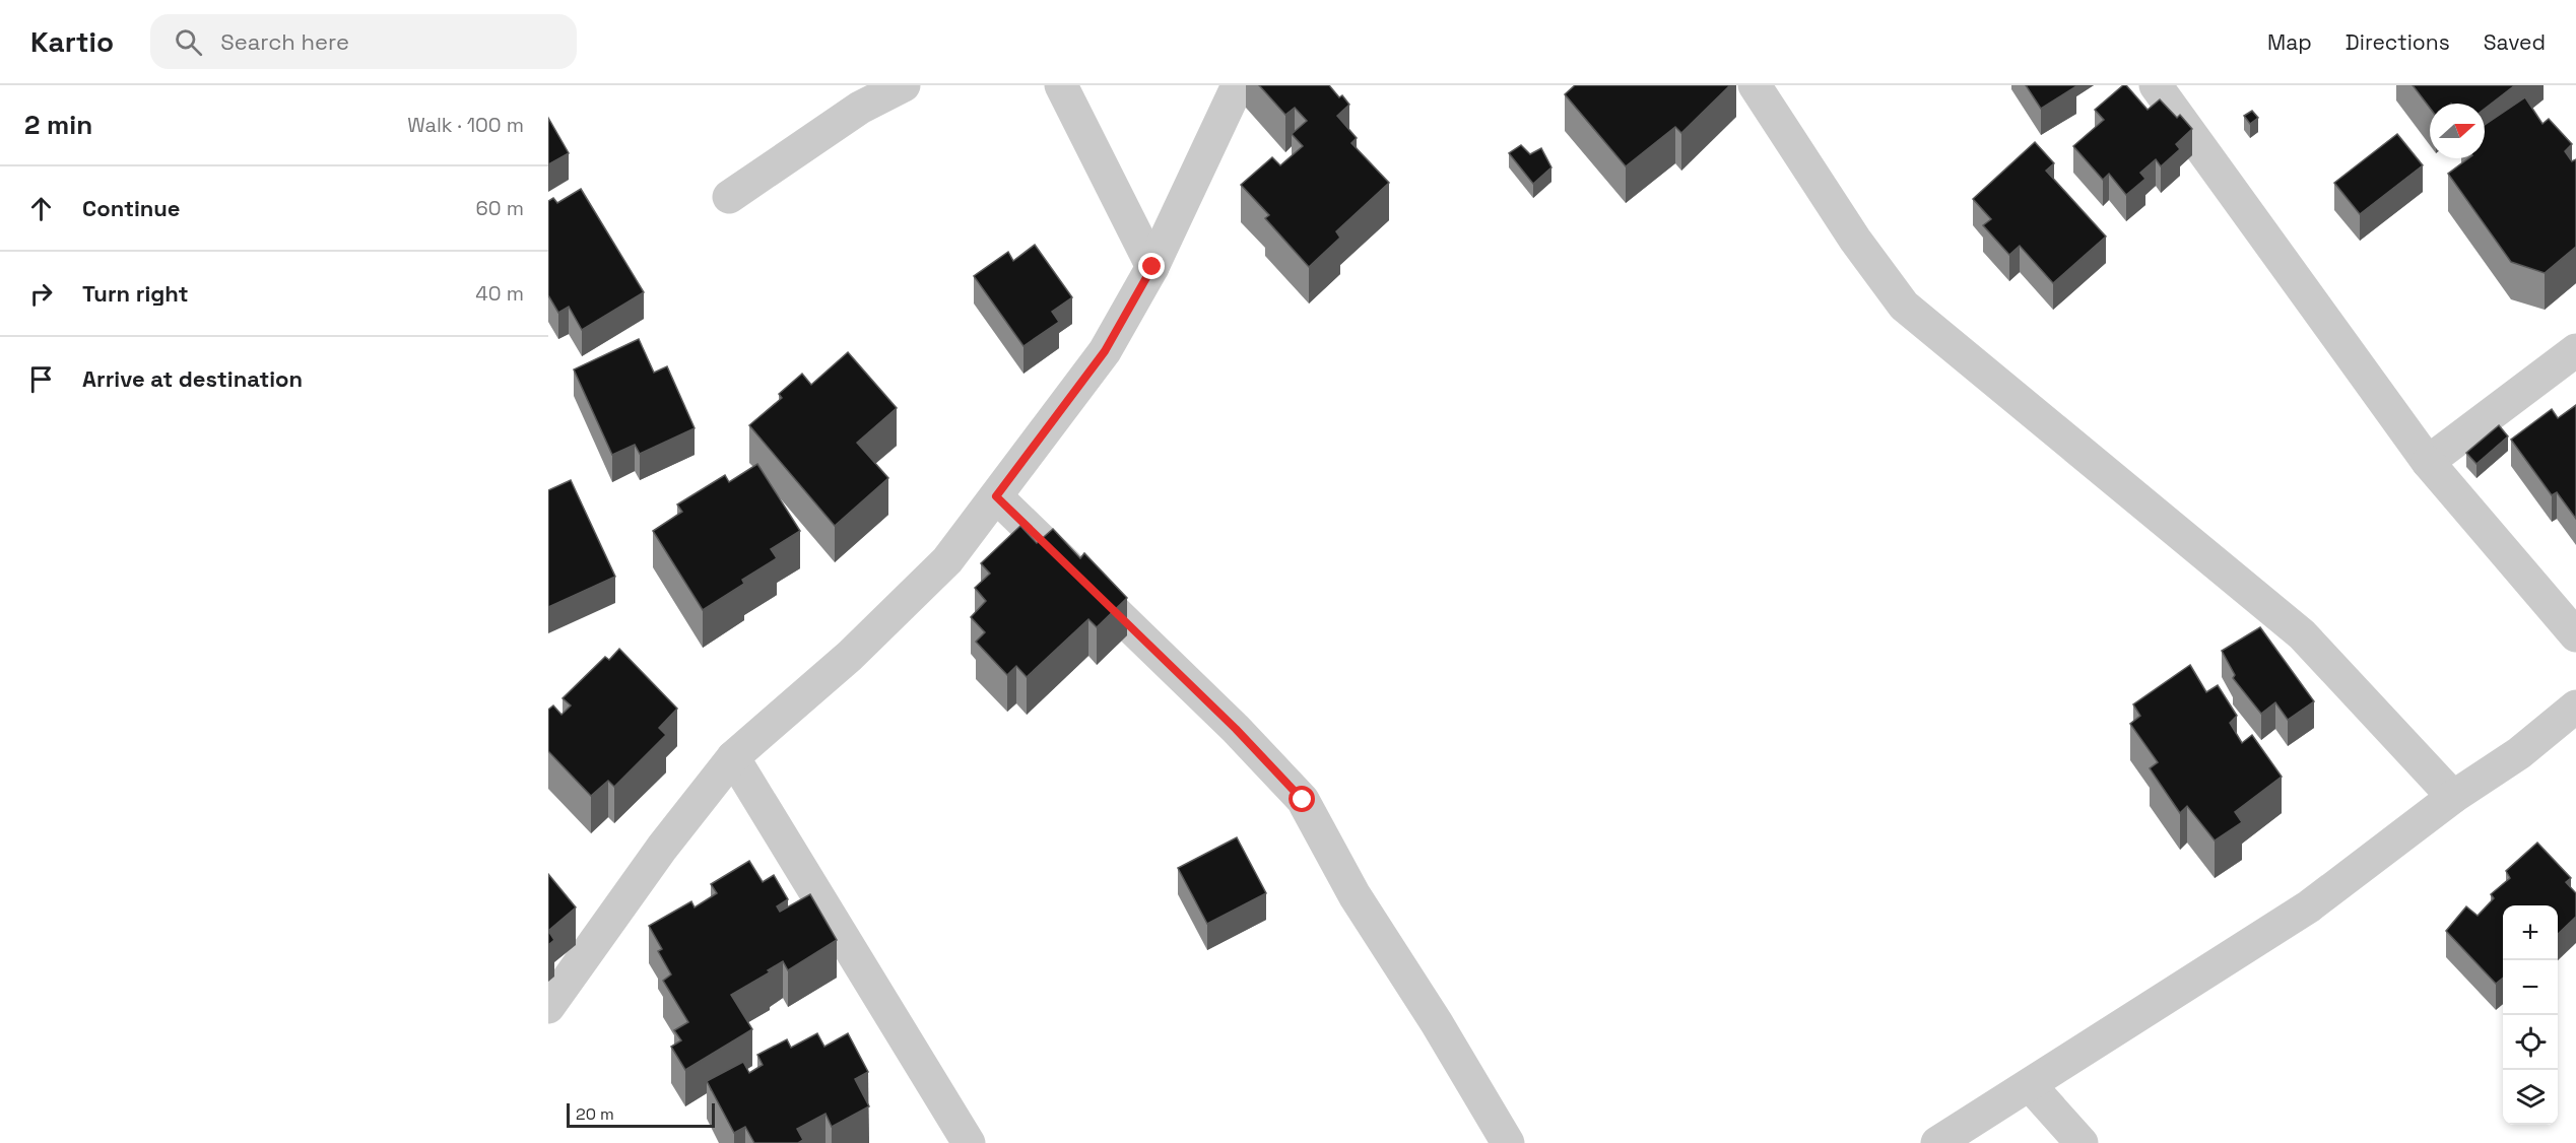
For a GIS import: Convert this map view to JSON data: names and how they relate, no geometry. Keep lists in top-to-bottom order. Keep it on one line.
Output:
{"scale_bar":"20 m","north":"right","page":{"header":"Kartio","search":"Search here","nav":["Map","Directions","Saved"],"heading":["2 min","Walk · 100 m"],"list":[["Continue","60 m"],["Turn right","40 m"],"Arrive at destination"],"map_buttons":["+","−"],"scale":"20 m"}}
